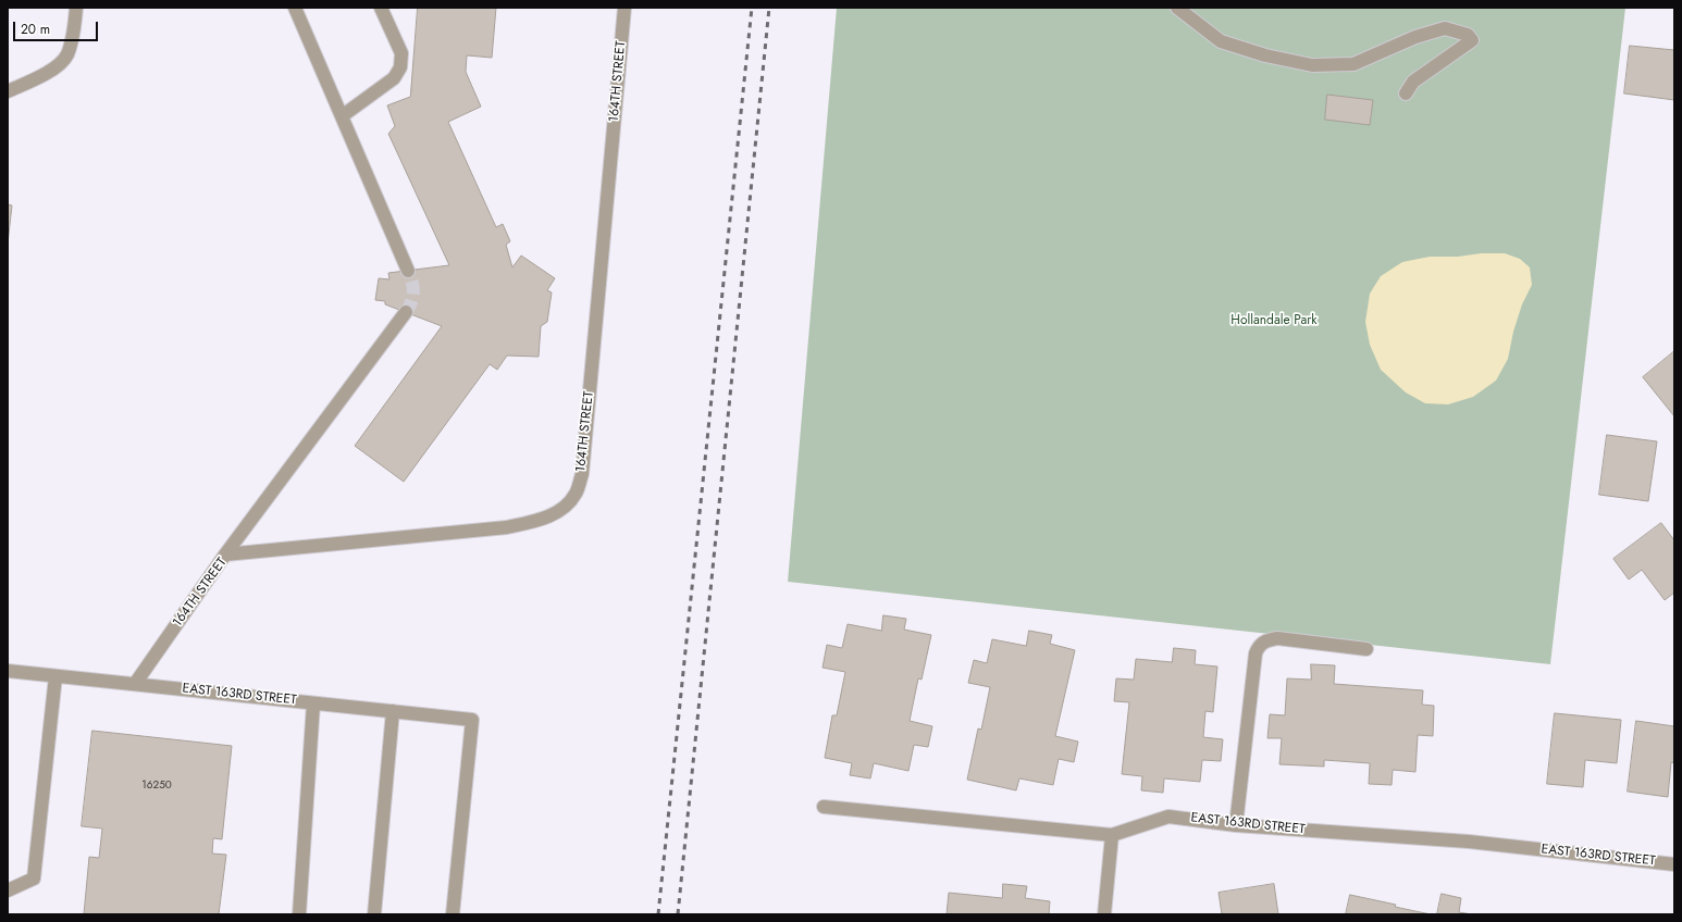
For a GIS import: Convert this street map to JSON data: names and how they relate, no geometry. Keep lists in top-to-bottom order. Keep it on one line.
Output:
{"streets":{"street":["164TH STREET","EAST 163RD STREET"]},"crossings":[["164TH STREET","EAST 163RD STREET"]],"parks":["Hollandale Park"],"house_numbers":["16250"],"scale_bar":"20 m"}
